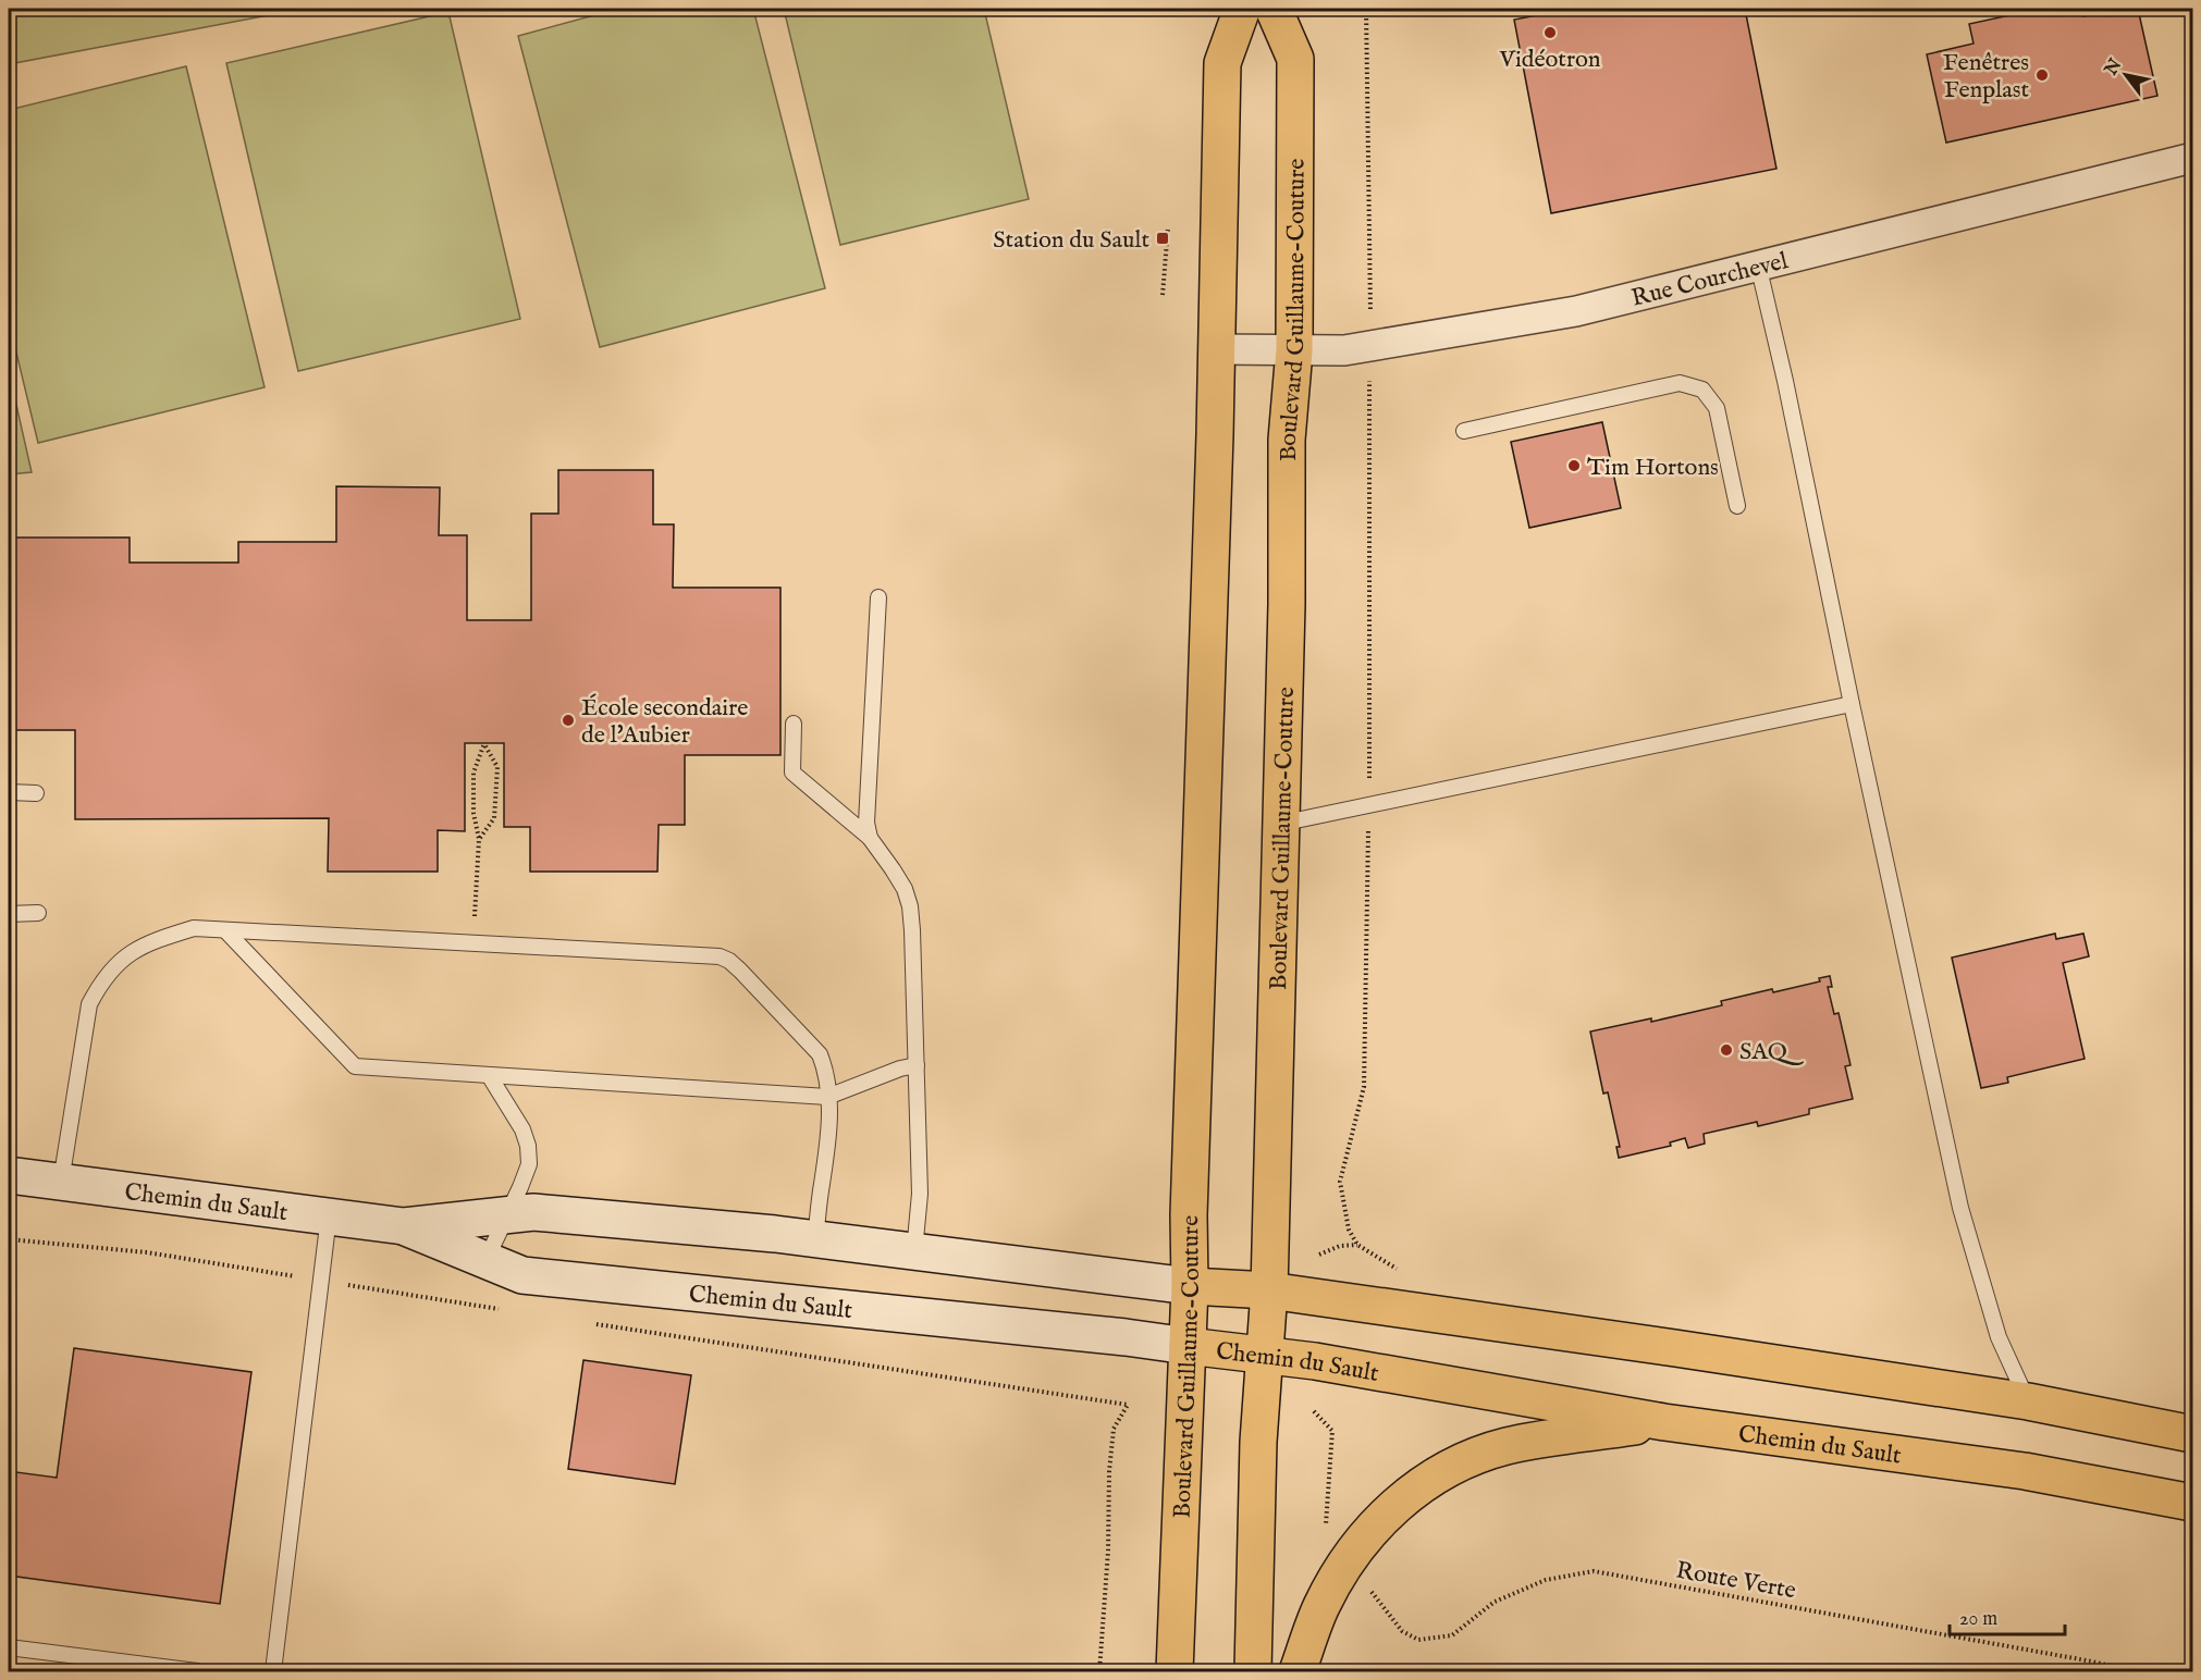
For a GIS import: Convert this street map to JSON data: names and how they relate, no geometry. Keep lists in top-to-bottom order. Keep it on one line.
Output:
{"streets":{"main road":["Boulevard Guillaume-Couture","Chemin du Sault"],"street":["Rue Courchevel"],"path":["Route Verte"]},"crossings":[["Rue Courchevel","Boulevard Guillaume-Couture"],["Boulevard Guillaume-Couture","Chemin du Sault"]],"places":{"other":["Vidéotron","Fenêtres Fenplast","Tim Hortons","École secondaire de l'Aubier","SAQ"],"transit":["Station du Sault"]},"scale_bar":"20 m","north":"top left"}
